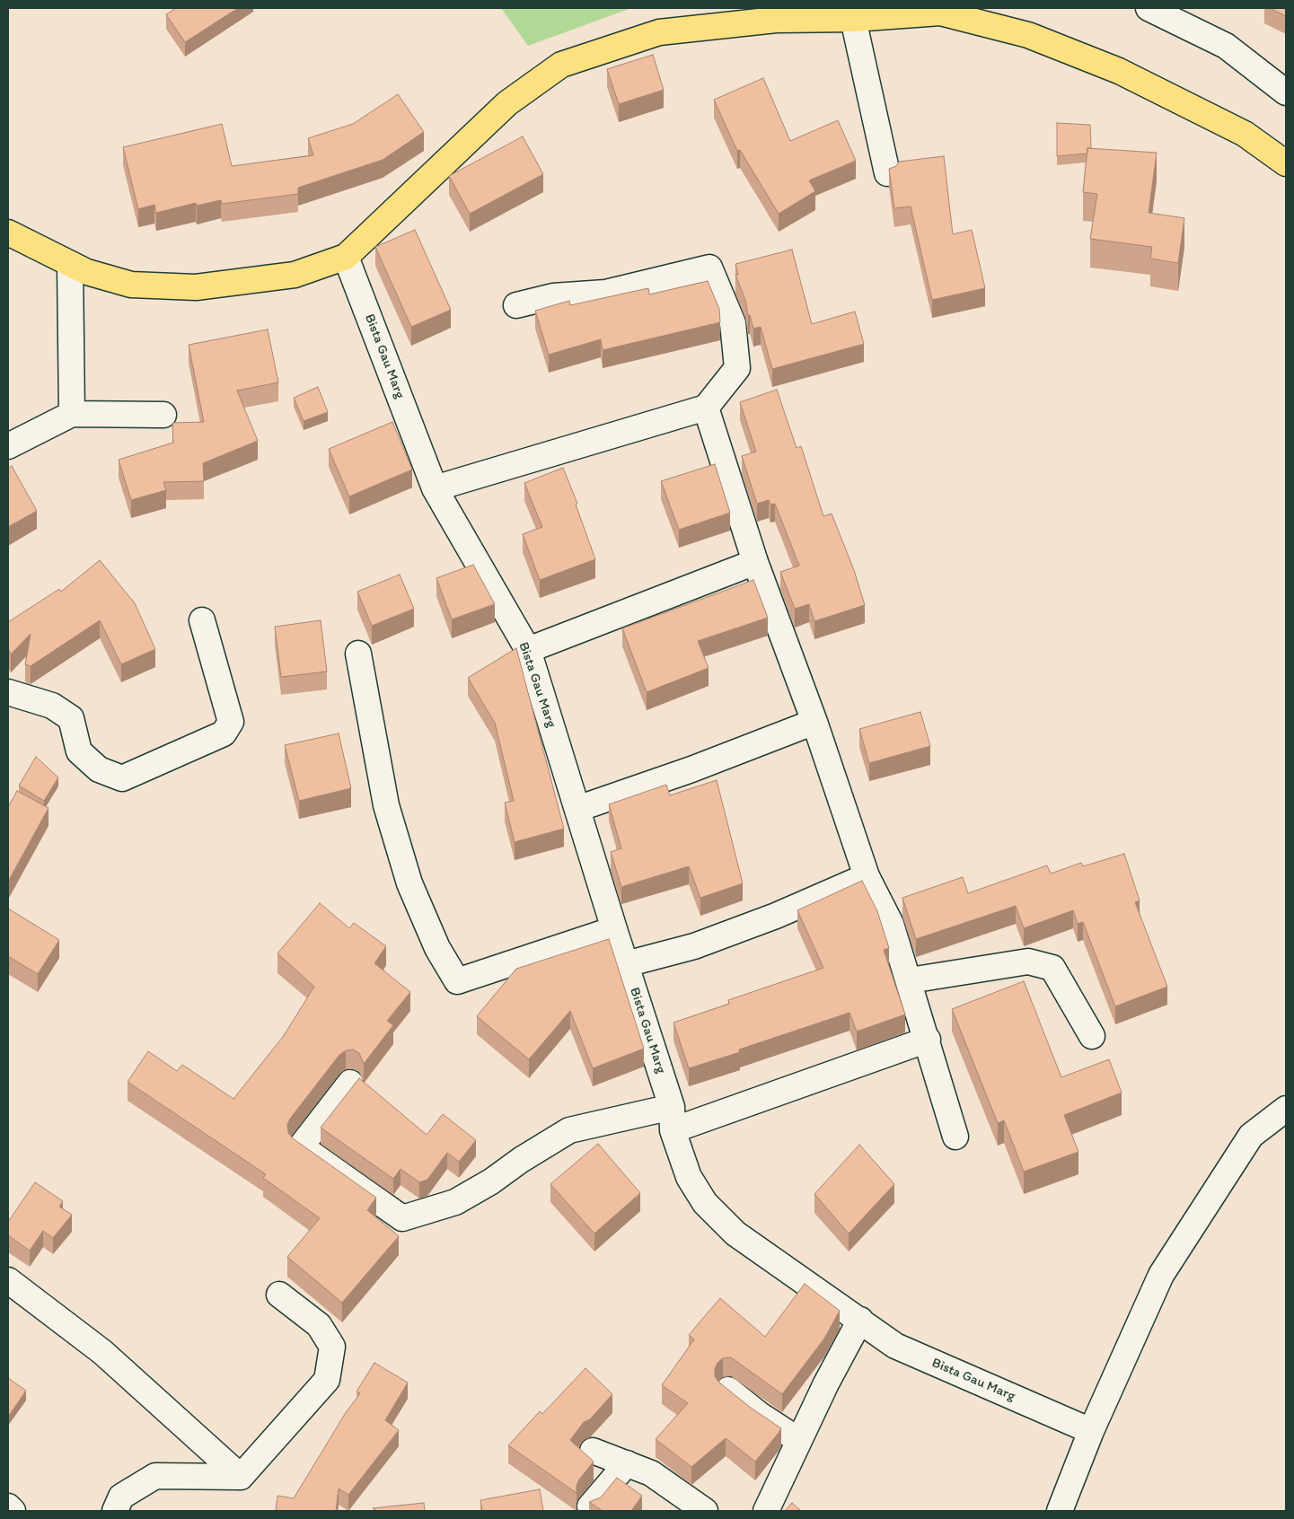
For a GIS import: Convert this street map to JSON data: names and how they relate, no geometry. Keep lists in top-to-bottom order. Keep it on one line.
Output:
{"streets":{"street":["Bista Gau Marg"]}}
